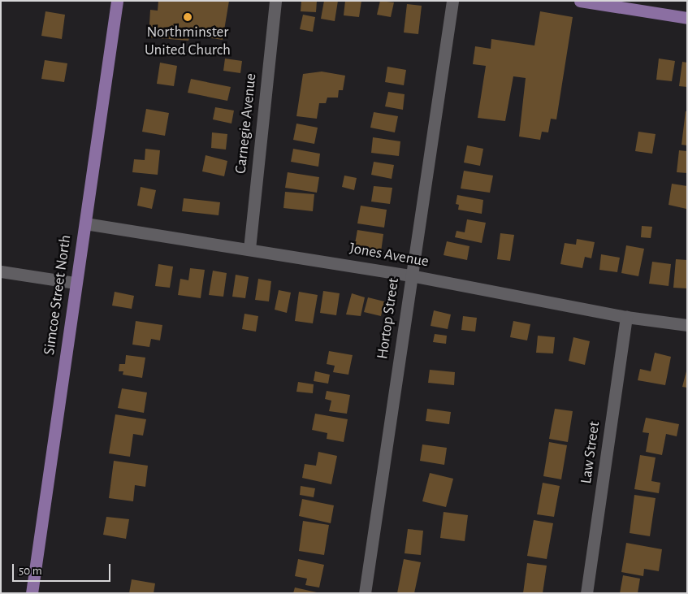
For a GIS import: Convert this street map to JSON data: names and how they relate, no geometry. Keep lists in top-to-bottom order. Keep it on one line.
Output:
{"streets":{"main road":["Simcoe Street North"],"street":["Carnegie Avenue","Jones Avenue","Hortop Street","Law Street"]},"crossings":[["Carnegie Avenue","Jones Avenue"],["Jones Avenue","Simcoe Street North"],["Jones Avenue","Hortop Street"],["Jones Avenue","Law Street"]],"places":["Northminster United Church"],"scale_bar":"50 m"}
